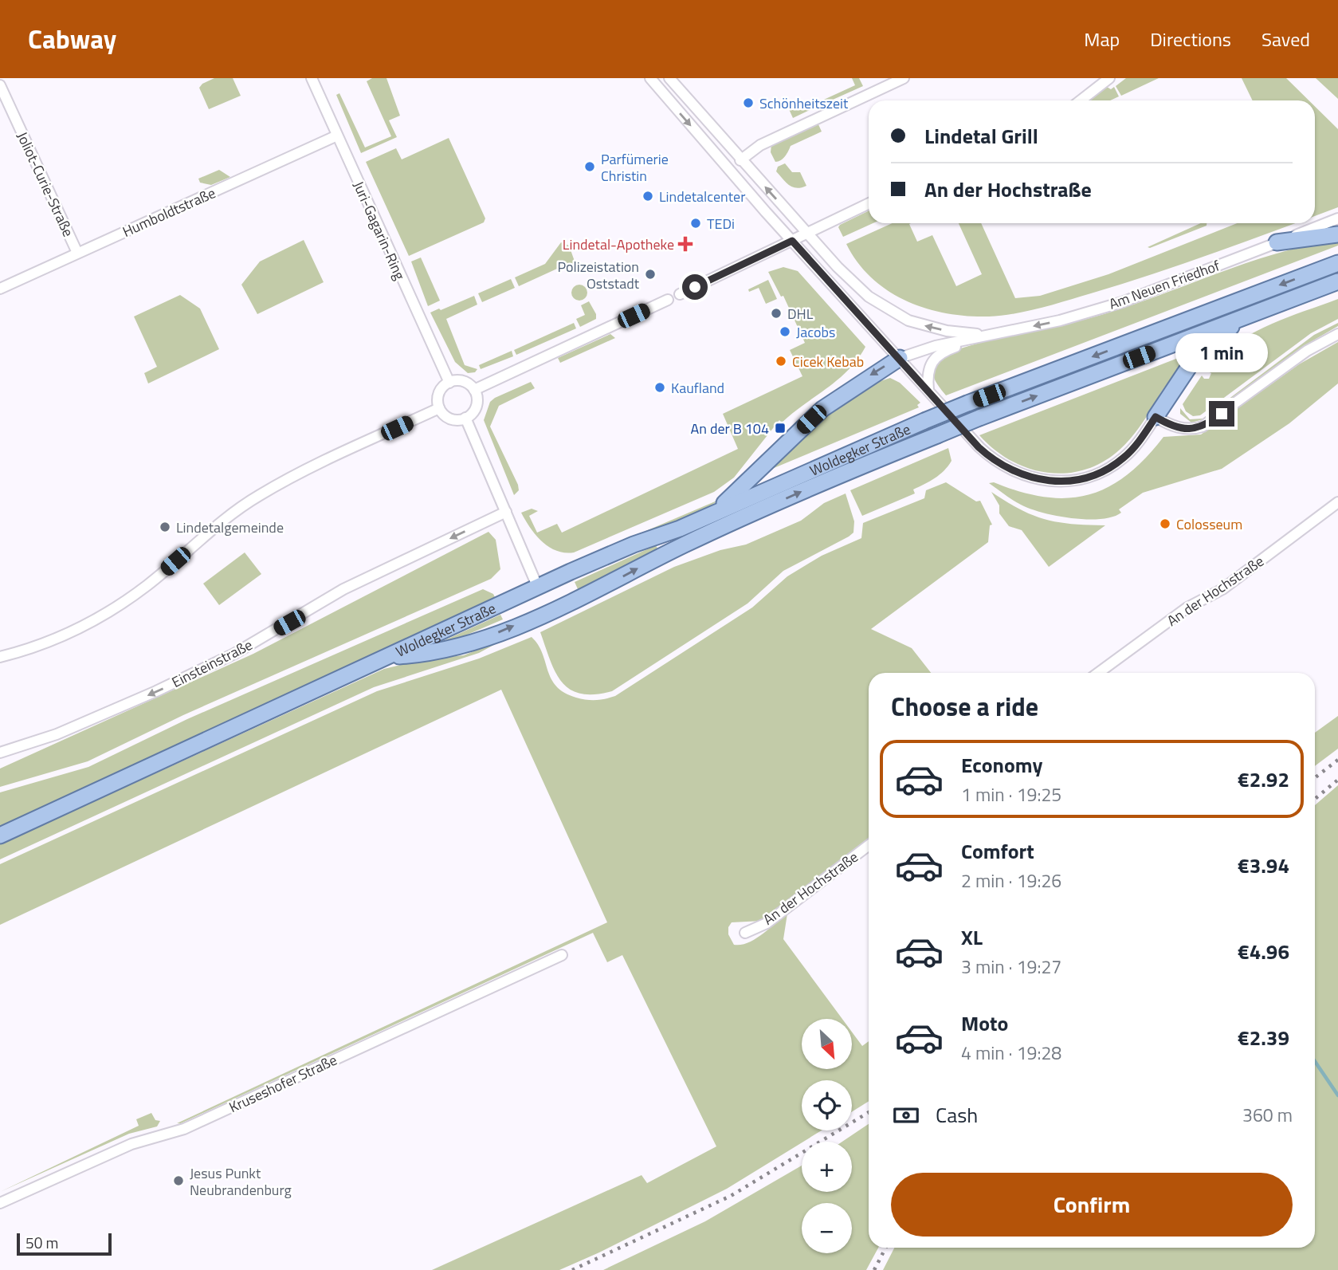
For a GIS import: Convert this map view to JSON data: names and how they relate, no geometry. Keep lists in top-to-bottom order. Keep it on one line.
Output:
{"streets":{"main road":["Woldegker Straße"],"street":["Joliot-Curie-Straße","Humboldtstraße","Juri-Gagarin-Ring","Am Neuen Friedhof","An der Hochstraße","Einsteinstraße","Kruseshofer Straße"]},"crossings":[["Joliot-Curie-Straße","Humboldtstraße"],["Humboldtstraße","Juri-Gagarin-Ring"]],"one_way":["Am Neuen Friedhof","Einsteinstraße"],"places":{"other":["Schönheitszeit","Parfümerie Christin","Lindetalcenter","TEDi","Polizeistation Oststadt","DHL","Jacobs","Cicek Kebab","Kaufland","Colosseum","Lindetalgemeinde","Jesus Punkt Neubrandenburg"],"health":["Lindetal-Apotheke"],"transit":["An der B 104"]},"scale_bar":"50 m","north":"bottom right","page":{"header":"Cabway","nav":["Map","Directions","Saved"],"banner":["Lindetal Grill","An der Hochstraße"],"bubble":"1 min","heading":"Choose a ride","list":[{"name":"Economy","note":"1 min · 19:25","value":"€2.92"},{"name":"Comfort","note":"2 min · 19:26","value":"€3.94"},{"name":"XL","note":"3 min · 19:27","value":"€4.96"},{"name":"Moto","note":"4 min · 19:28","value":"€2.39"}],"map_buttons":["+","−"],"pay":["Cash","360 m"],"buttons":"Confirm","scale":"50 m"}}
